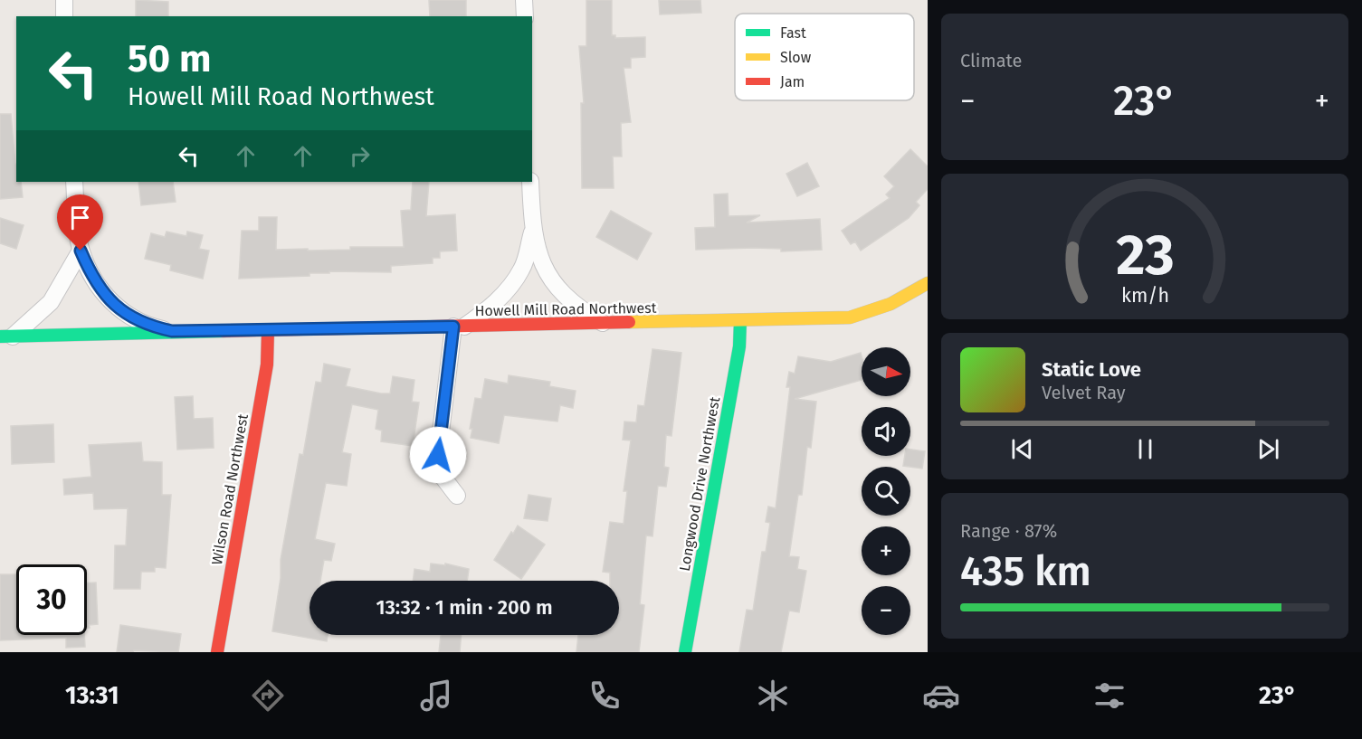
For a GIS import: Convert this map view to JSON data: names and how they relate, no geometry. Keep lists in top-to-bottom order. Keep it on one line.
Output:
{"streets":{"main road":["Howell Mill Road Northwest","Longwood Drive Northwest","Wilson Road Northwest"]},"crossings":[["Howell Mill Road Northwest","Longwood Drive Northwest"],["Howell Mill Road Northwest","Wilson Road Northwest"]],"legend":["Fast","Slow","Jam"],"north":"right","page":{"tile":["Climate",["Range · 87%","435 km"]],"turn":["50 m","Howell Mill Road Northwest"],"heat":["−","23°","+"],"map_buttons":["+","−"],"song":["Static Love","Velvet Ray"],"limit":"30","trip":"13:32 · 1 min · 200 m","tabs":["13:31","23°"],"gauge":["23","km/h"]}}
